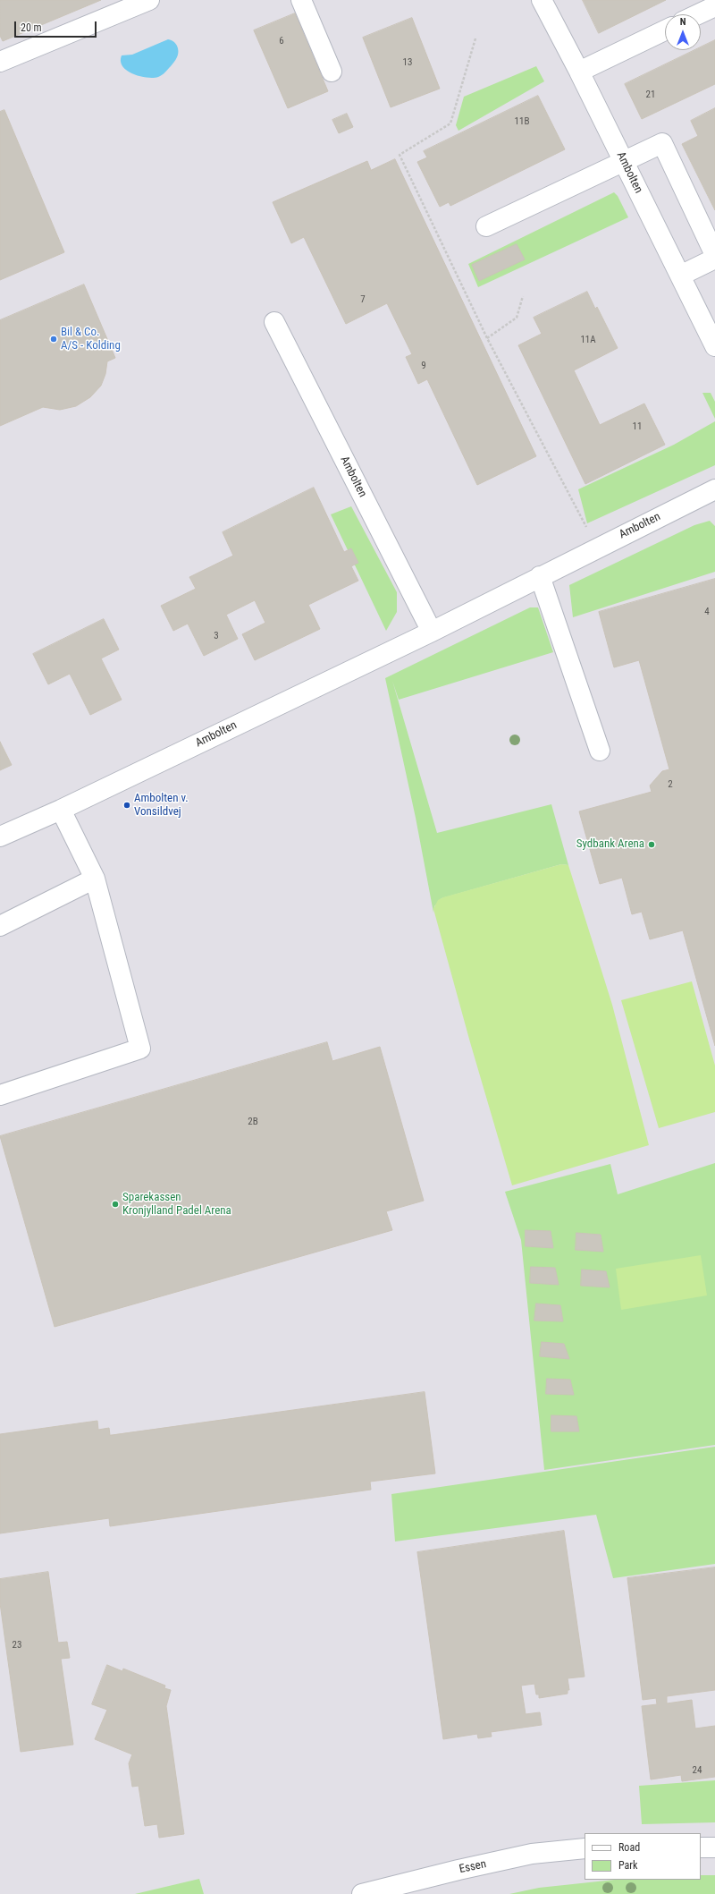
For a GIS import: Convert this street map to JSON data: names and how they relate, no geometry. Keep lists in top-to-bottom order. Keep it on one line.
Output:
{"streets":{"street":["Ambolten","Essen"]},"places":["Bil & Co. A/S - Kolding","Ambolten v. Vonsildvej","Sydbank Arena","Sparekassen Kronjylland Padel Arena"],"house_numbers":["6","13","21","11B","7","11A","9","11","4","3","2","2B","23","24"],"legend":["Road","Park"],"scale_bar":"20 m","north":"top"}
